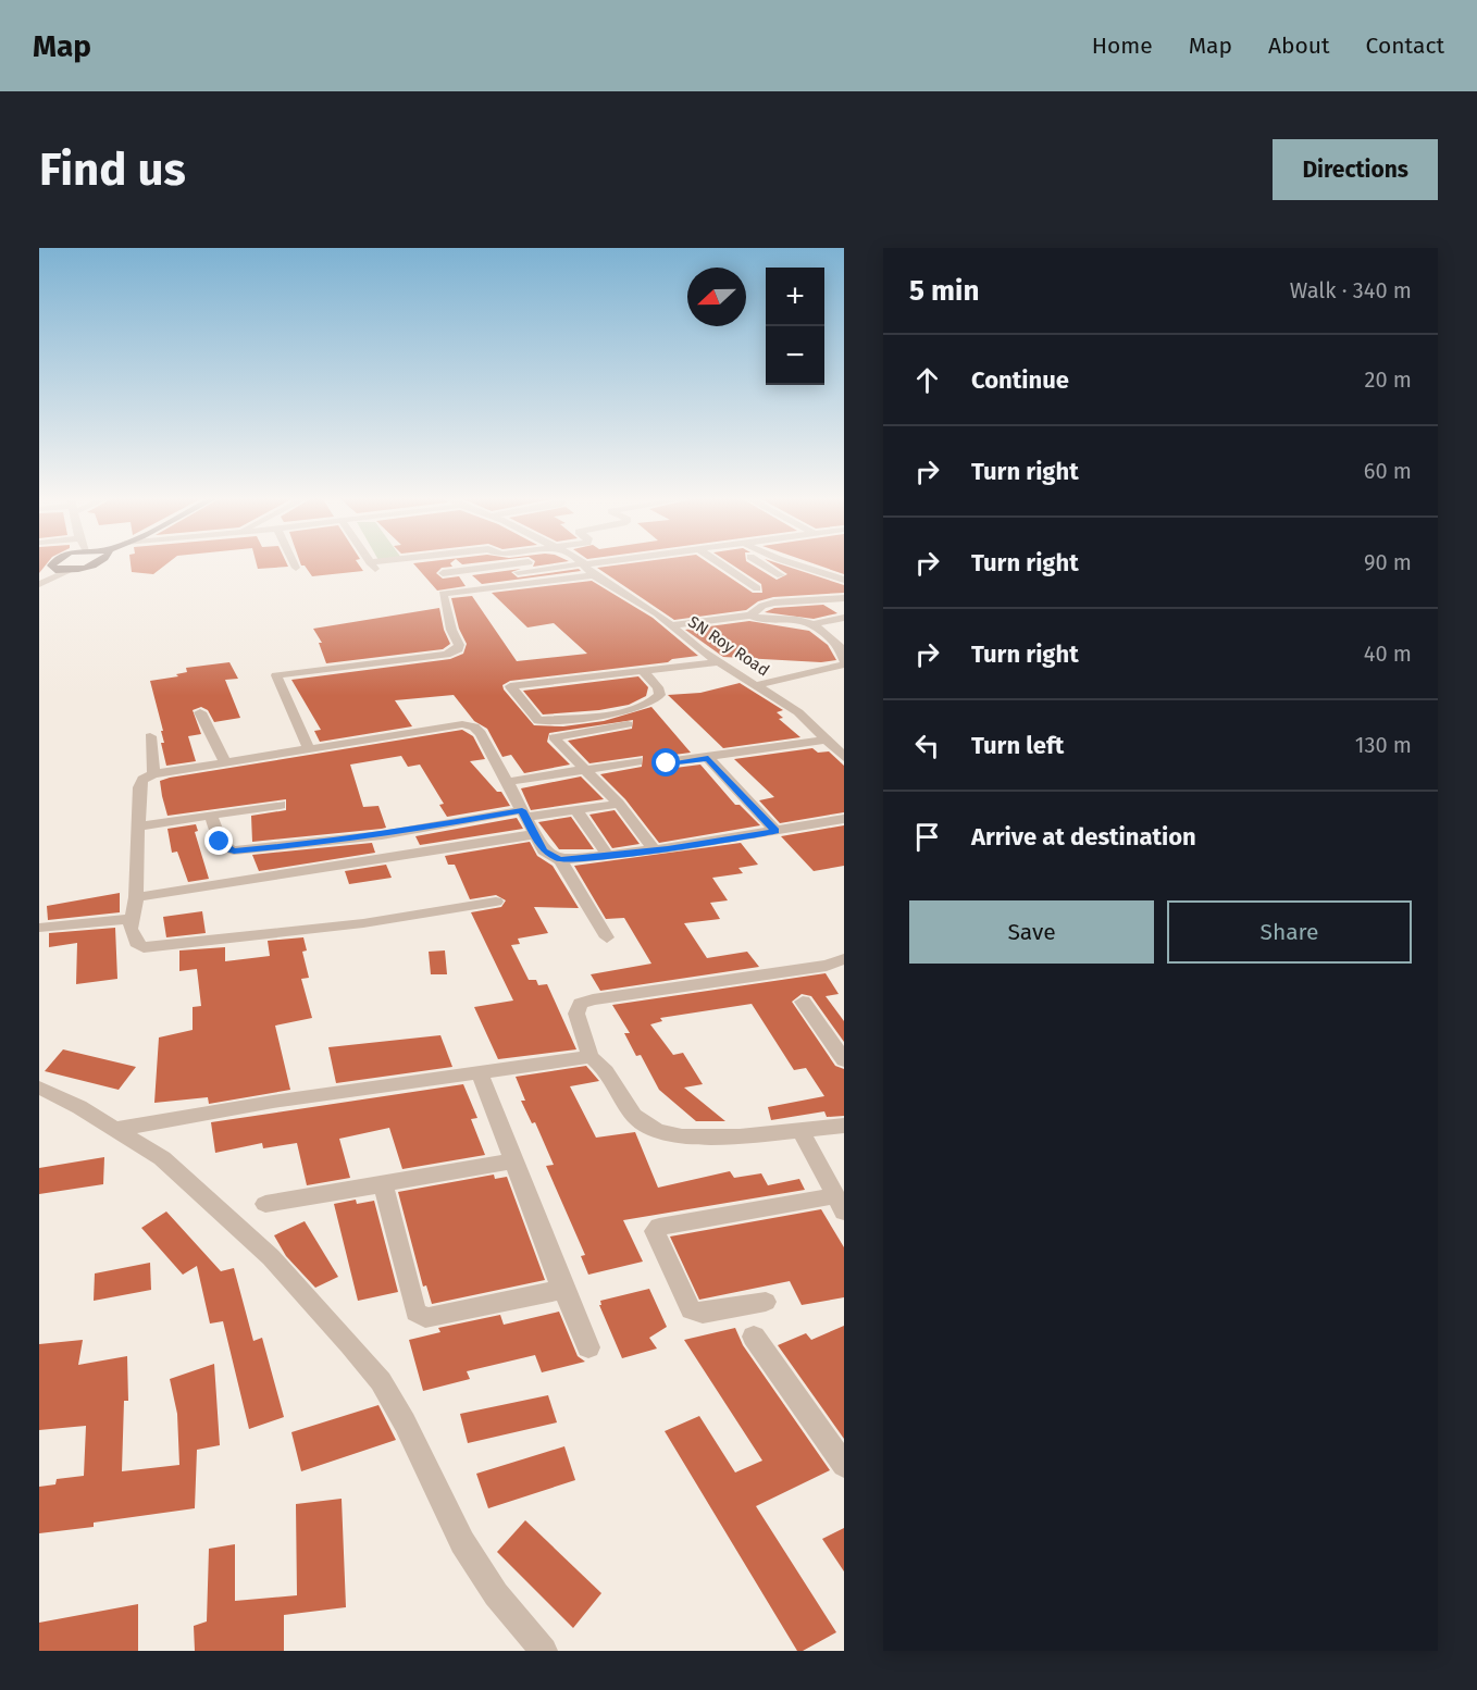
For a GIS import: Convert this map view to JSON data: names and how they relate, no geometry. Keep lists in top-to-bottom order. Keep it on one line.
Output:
{"streets":{"street":["SN Roy Road"]},"north":"left","page":{"header":"Map","nav":["Home","Map","About","Contact"],"buttons":["Directions",["Save","Share"]],"title":"Find us","heading":["5 min","Walk · 340 m"],"map_buttons":["+","−"],"list":[["Continue","20 m"],["Turn right","60 m"],["Turn right","90 m"],["Turn right","40 m"],["Turn left","130 m"],"Arrive at destination"]}}
